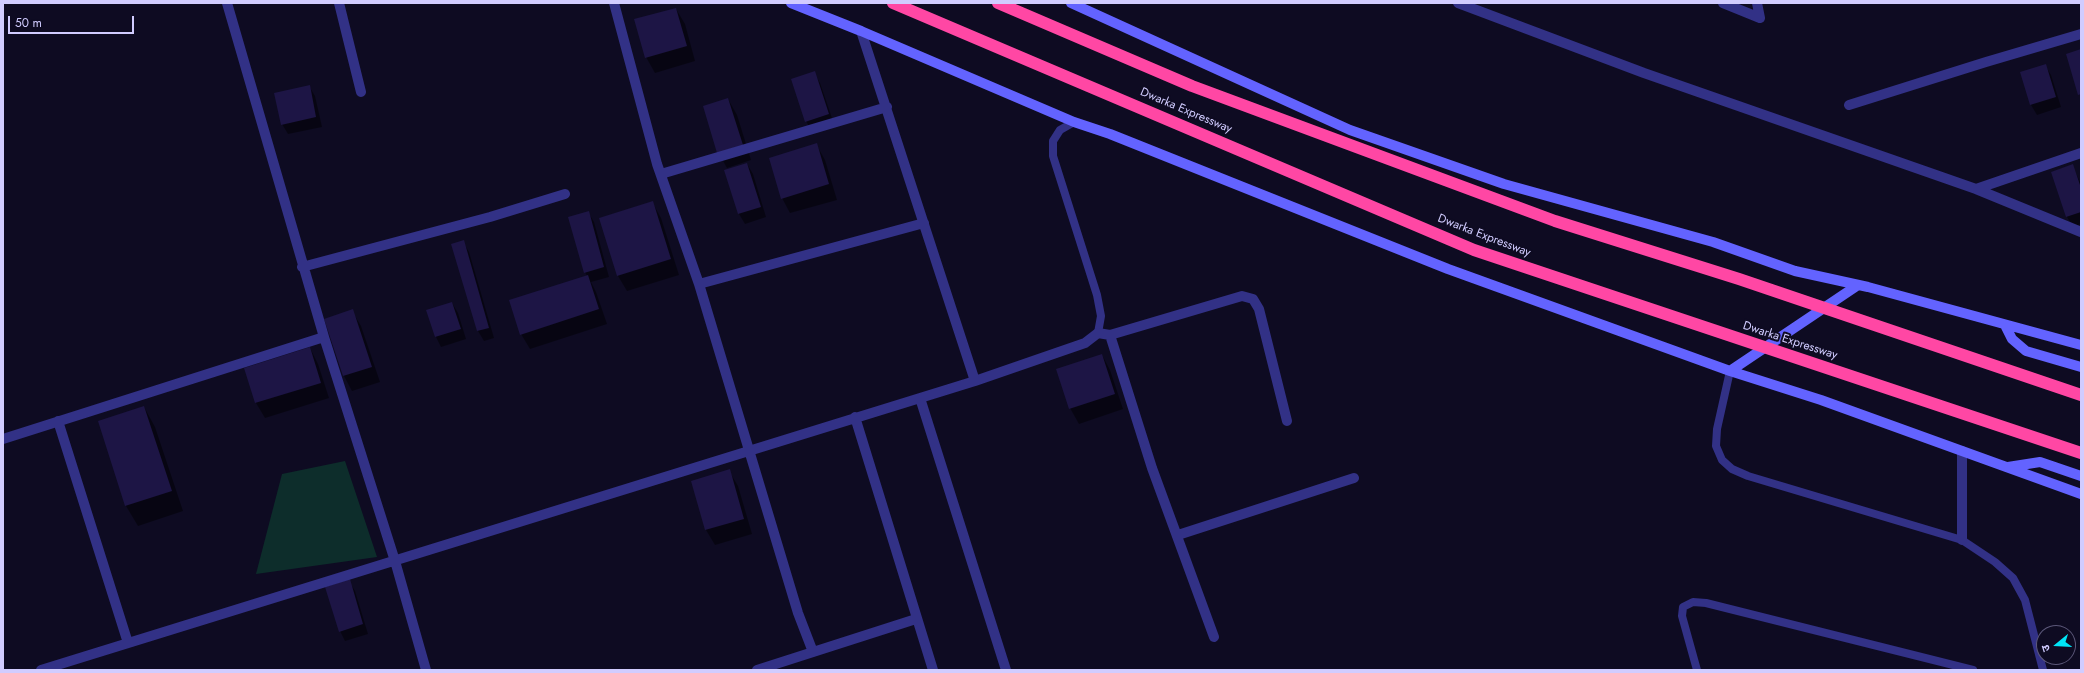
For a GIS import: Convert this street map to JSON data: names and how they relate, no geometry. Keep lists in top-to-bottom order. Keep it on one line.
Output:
{"streets":{"highway":["Dwarka Expressway"]},"scale_bar":"50 m","north":"left"}
